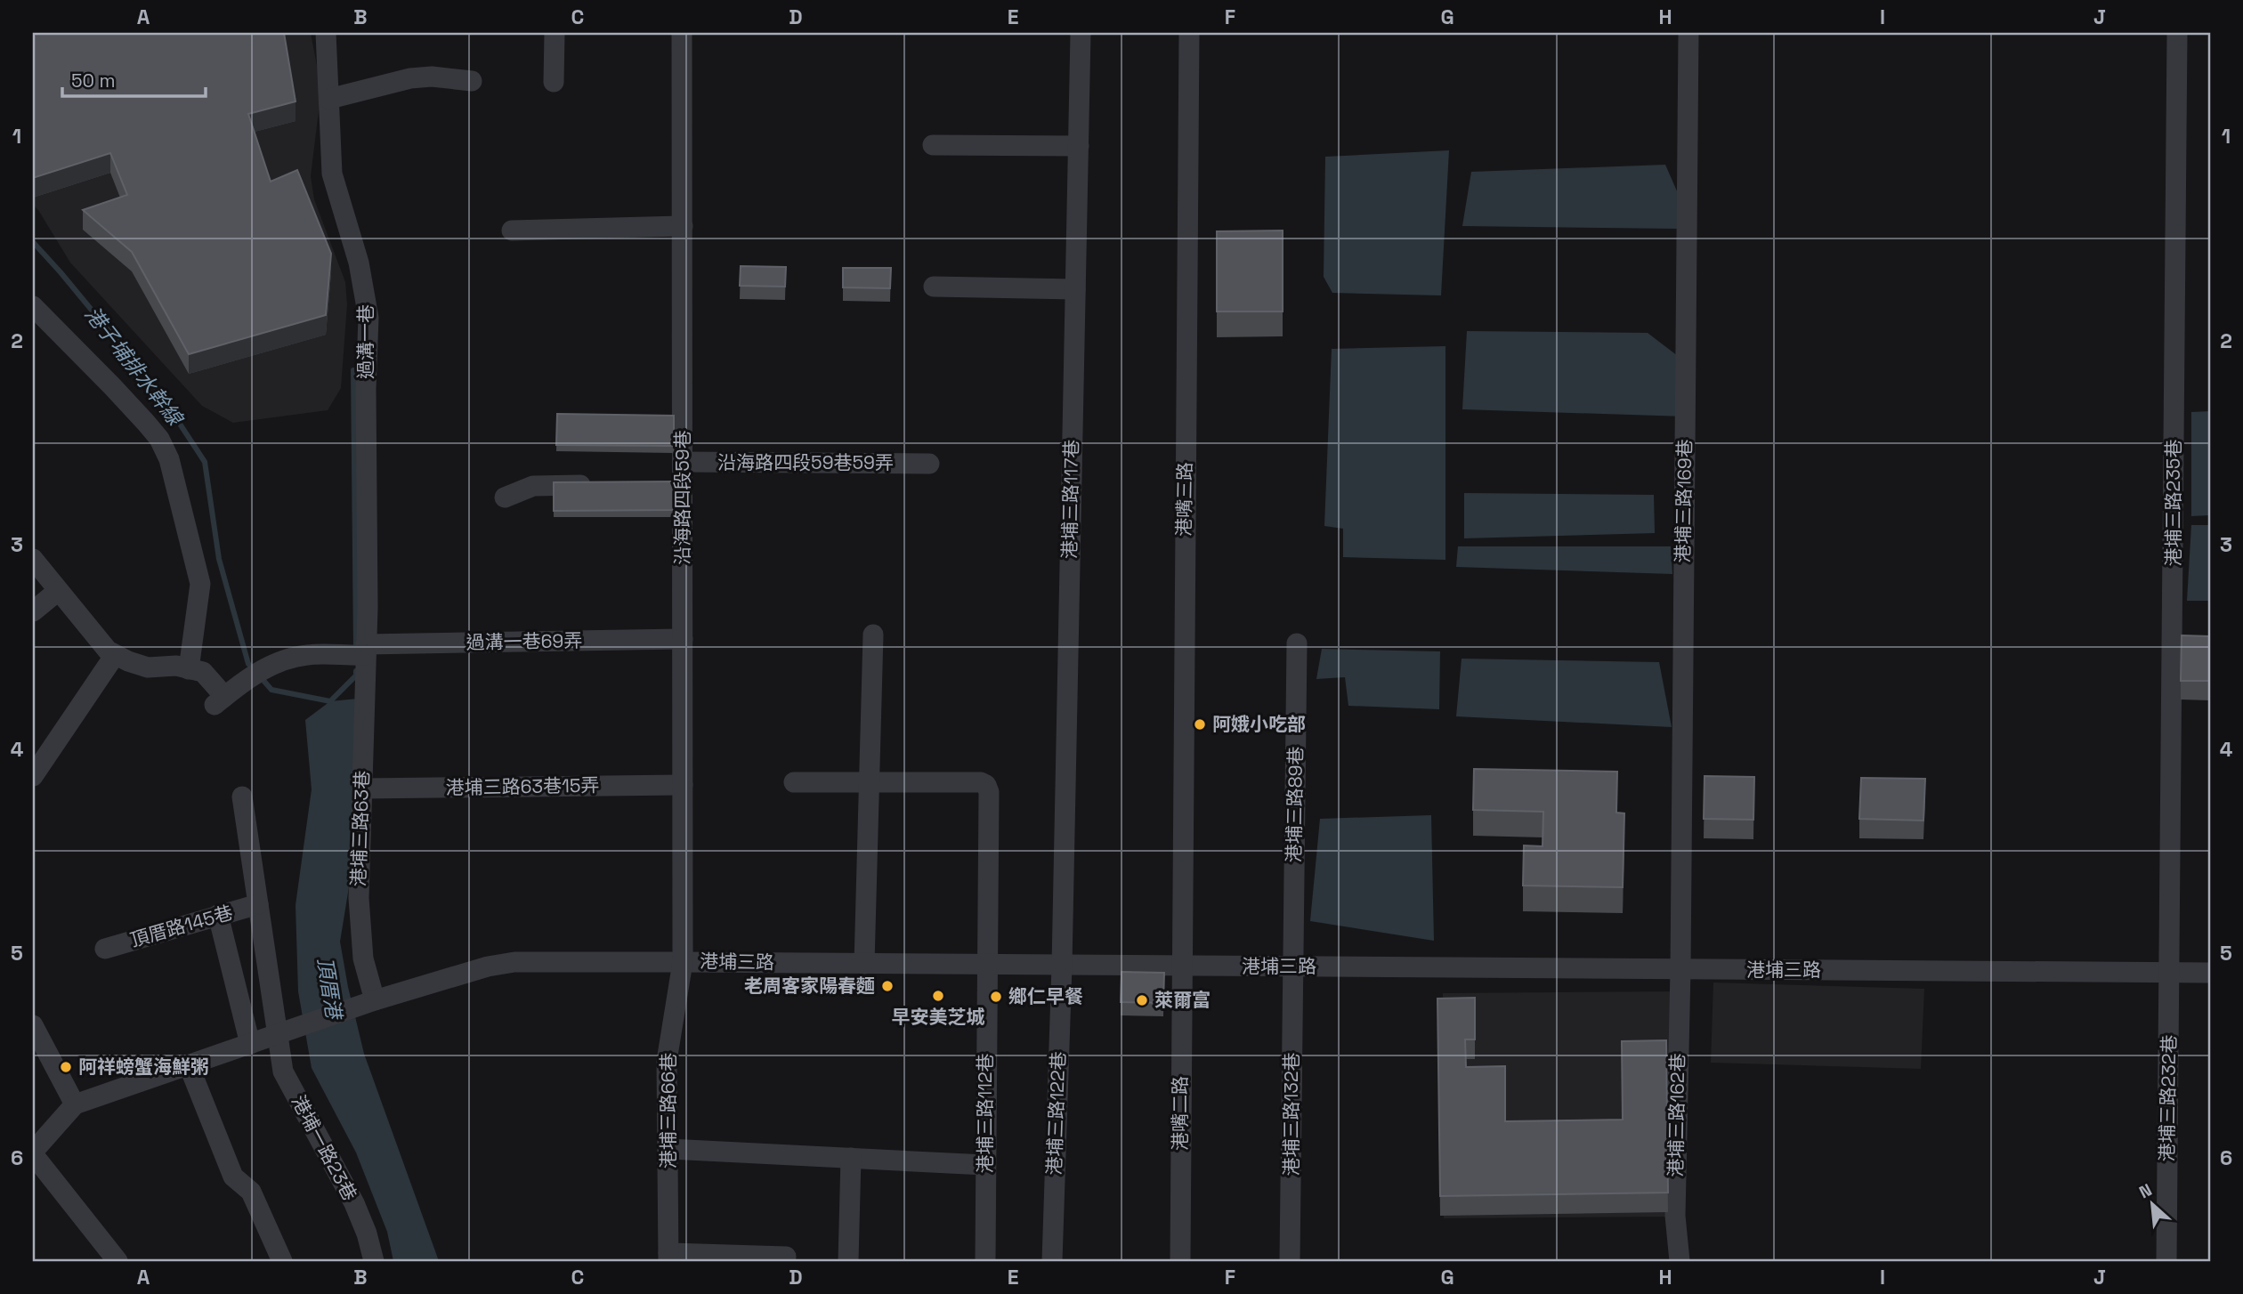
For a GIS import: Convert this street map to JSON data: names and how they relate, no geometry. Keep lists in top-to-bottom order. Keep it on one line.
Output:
{"streets":{"street":["過溝一巷","沿海路四段59巷59弄","沿海路四段59巷","港埔三路117巷","港嘴三路","港埔三路169巷","港埔三路235巷","過溝一巷69弄","港埔三路63巷15弄","港埔三路89巷","港埔三路63巷","頂厝路145巷","港埔三路","港埔三路232巷","港埔三路66巷","港埔三路112巷","港埔三路122巷","港嘴二路","港埔三路132巷","港埔三路162巷","港埔一路23巷"]},"crossings":[["過溝一巷","過溝一巷69弄"],["過溝一巷","港埔三路63巷"],["沿海路四段59巷59弄","沿海路四段59巷"],["沿海路四段59巷","過溝一巷69弄"],["沿海路四段59巷","港埔三路63巷15弄"],["沿海路四段59巷","港埔三路"],["沿海路四段59巷","港埔三路66巷"],["港埔三路117巷","港埔三路"],["港埔三路117巷","港埔三路122巷"],["港嘴三路","港埔三路"],["港嘴三路","港嘴二路"],["港埔三路169巷","港埔三路"],["港埔三路169巷","港埔三路162巷"],["港埔三路235巷","港埔三路"],["港埔三路235巷","港埔三路232巷"],["過溝一巷69弄","港埔三路63巷"],["港埔三路63巷15弄","港埔三路63巷"],["港埔三路89巷","港埔三路"],["港埔三路89巷","港埔三路132巷"],["港埔三路63巷","港埔三路"],["頂厝路145巷","港埔一路23巷"],["港埔三路","港埔三路232巷"],["港埔三路","港埔三路66巷"],["港埔三路","港埔三路112巷"],["港埔三路","港埔三路122巷"],["港埔三路","港嘴二路"],["港埔三路","港埔三路132巷"],["港埔三路","港埔三路162巷"],["港埔三路","港埔一路23巷"]],"water":["港子埔排水幹線","頂厝港"],"places":["阿娥小吃部","老周客家陽春麵","早安美芝城","鄉仁早餐","萊爾富","阿祥螃蟹海鮮粥"],"scale_bar":"50 m","north":"top left","grid":{"columns":["A","B","C","D","E","F","G","H","I","J"],"rows":["1","2","3","4","5","6"]}}
